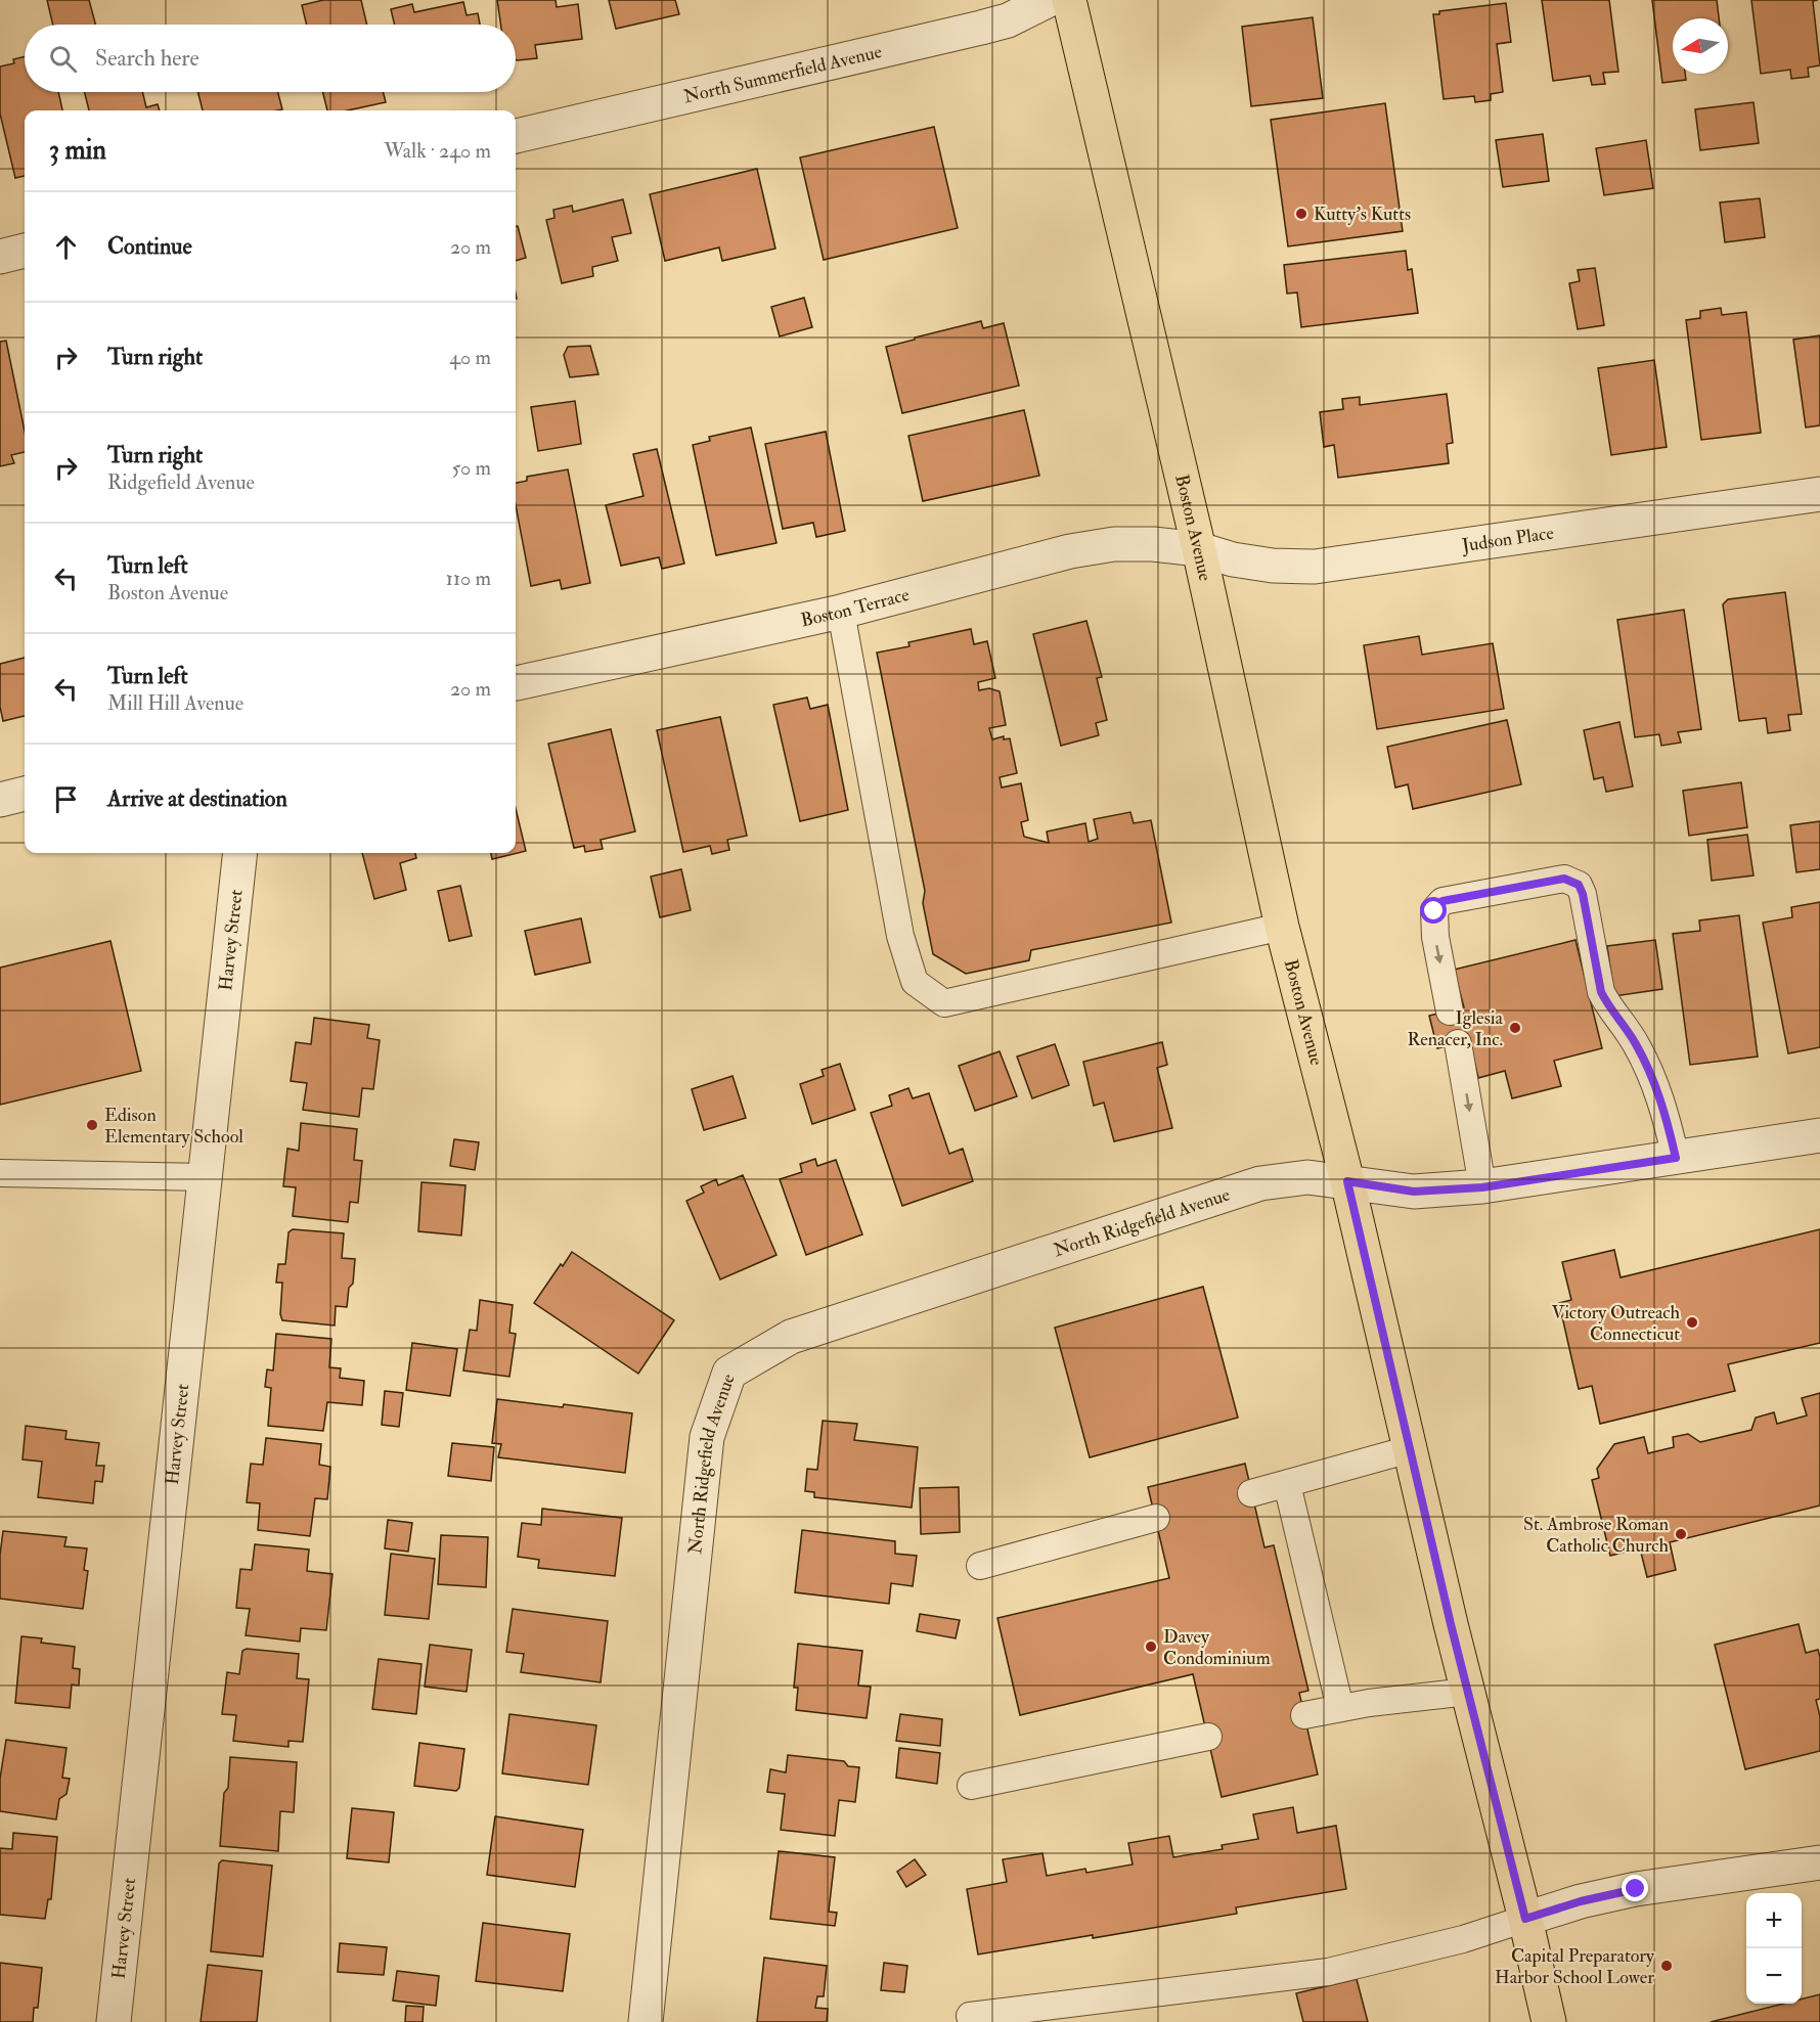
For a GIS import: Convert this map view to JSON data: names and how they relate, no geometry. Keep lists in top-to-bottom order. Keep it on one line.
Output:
{"streets":{"main road":["Boston Avenue"],"street":["North Summerfield Avenue","Judson Place","Boston Terrace","Harvey Street","North Ridgefield Avenue"]},"crossings":[["Boston Avenue","Judson Place"],["Boston Avenue","Boston Terrace"],["Boston Avenue","North Ridgefield Avenue"],["Judson Place","Boston Terrace"]],"places":["Kutty's Kutts","Iglesia Renacer, Inc.","Edison Elementary School","Victory Outreach Connecticut","St. Ambrose Roman Catholic Church","Davey Condominium","Capital Preparatory Harbor School Lower"],"north":"left","page":{"search":"Search here","heading":["3 min","Walk · 240 m"],"list":[["Continue","20 m"],["Turn right","40 m"],["Turn right","Ridgefield Avenue","50 m"],["Turn left","Boston Avenue","110 m"],["Turn left","Mill Hill Avenue","20 m"],"Arrive at destination"],"map_buttons":["+","−"]}}
